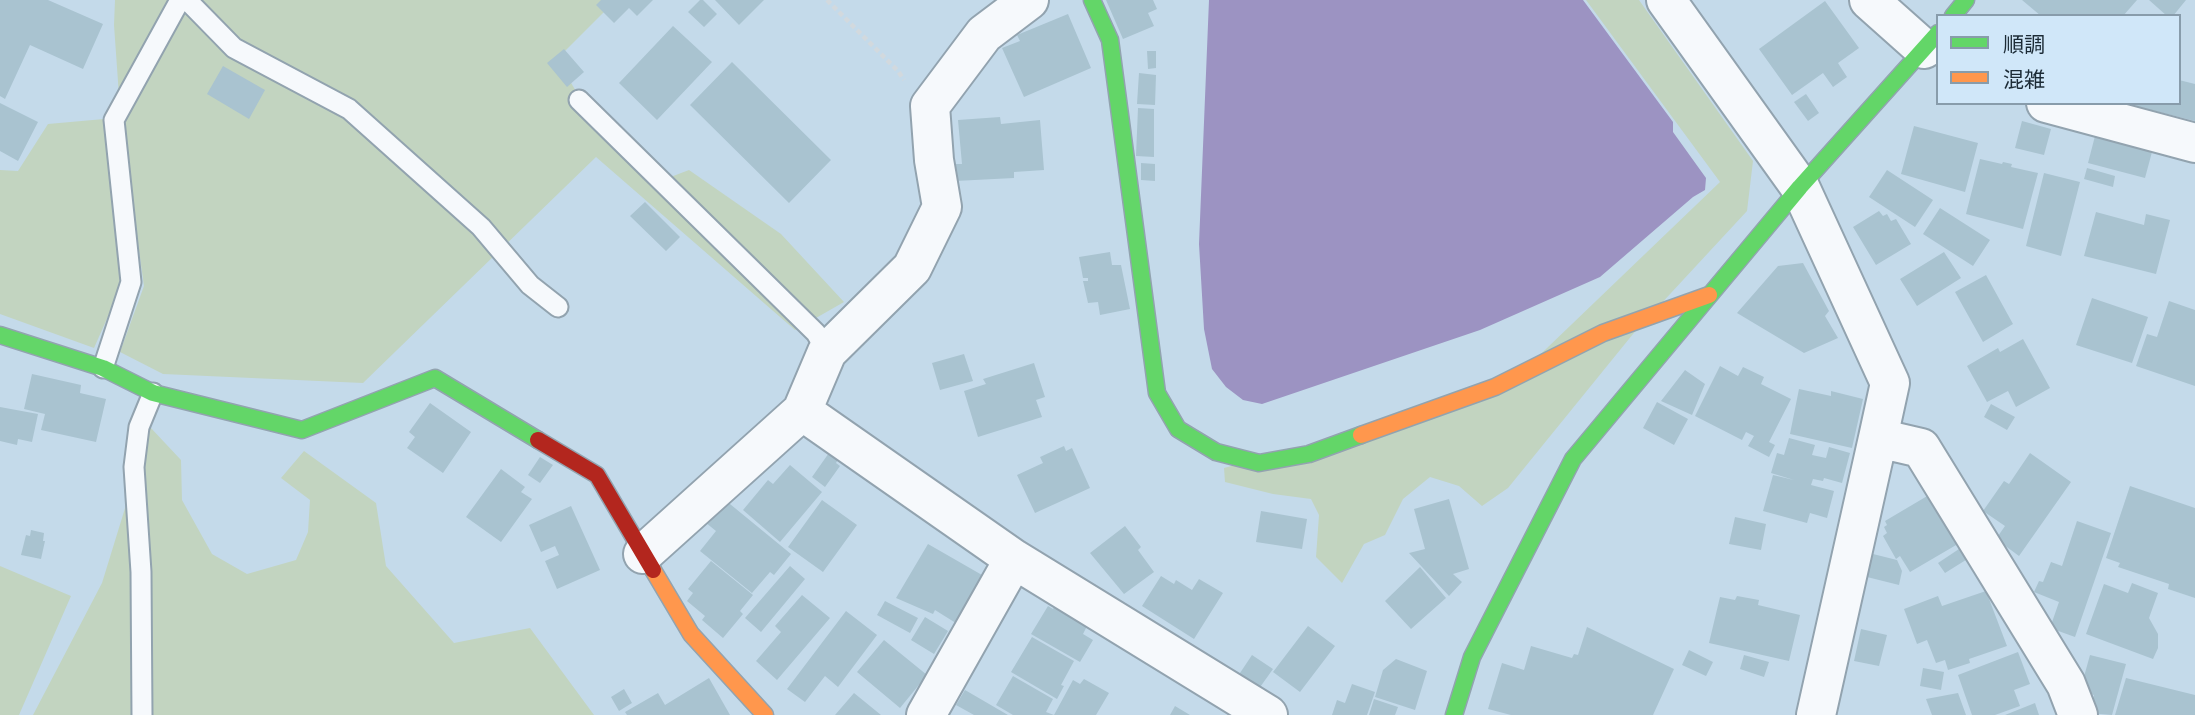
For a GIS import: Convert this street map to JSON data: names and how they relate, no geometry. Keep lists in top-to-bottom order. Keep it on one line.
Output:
{"legend":["順調","混雑"]}
